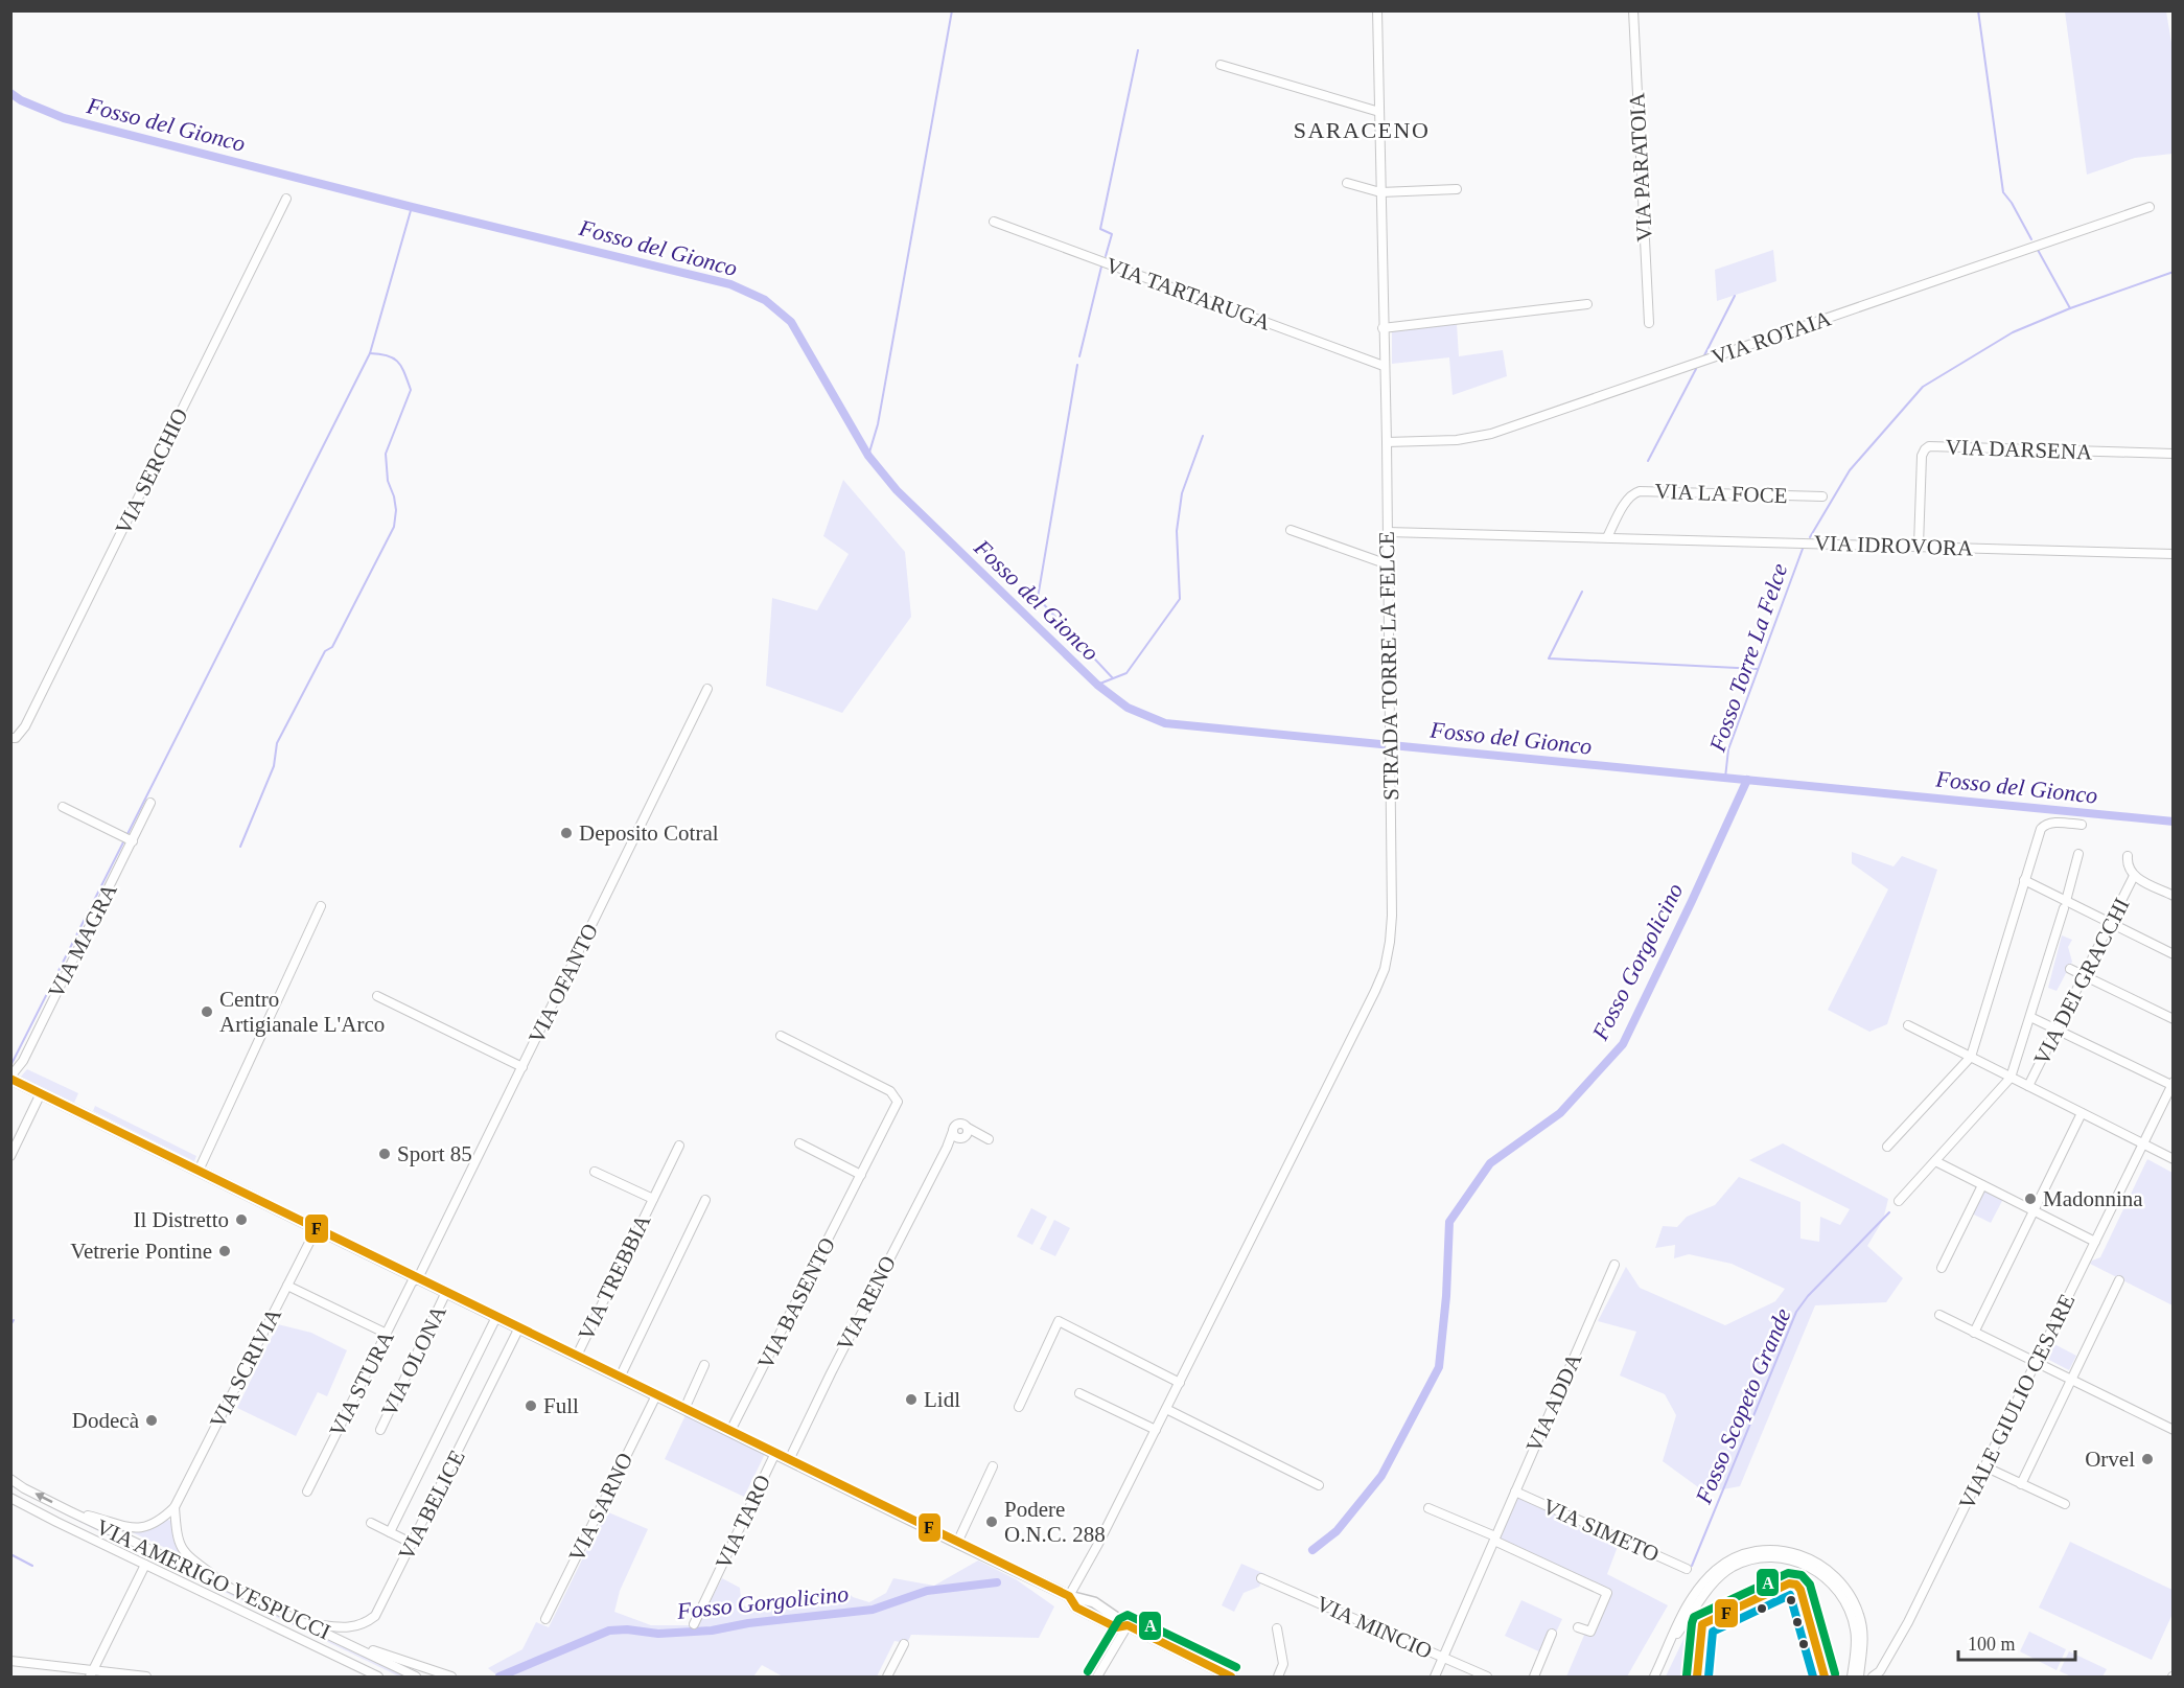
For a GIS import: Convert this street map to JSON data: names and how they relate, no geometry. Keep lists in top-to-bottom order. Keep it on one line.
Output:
{"streets":{"street":["VIA PARATOIA","VIA TARTARUGA","VIA ROTAIA","VIA DARSENA","VIA SERCHIO","VIA LA FOCE","VIA IDROVORA","STRADA TORRE LA FELCE","VIA MAGRA","VIA DEI GRACCHI","VIA OFANTO","VIA TREBBIA","VIA BASENTO","VIA RENO","VIA OLONA","VIA SCRIVIA","VIA STURA","VIALE GIULIO CESARE","VIA ADDA","VIA BELICE","VIA SARNO","VIA TARO","VIA SIMETO","VIA AMERIGO VESPUCCI","VIA MINCIO"]},"crossings":[["VIA TARTARUGA","STRADA TORRE LA FELCE"],["VIA ROTAIA","STRADA TORRE LA FELCE"],["VIA DARSENA","VIA IDROVORA"],["VIA LA FOCE","VIA IDROVORA"],["VIA IDROVORA","STRADA TORRE LA FELCE"],["VIA OFANTO","VIA STURA"],["VIA SCRIVIA","VIA AMERIGO VESPUCCI"],["VIA ADDA","VIA SIMETO"],["VIA ADDA","VIA MINCIO"],["VIA BELICE","VIA AMERIGO VESPUCCI"]],"districts":["SARACENO"],"water":["Fosso del Gionco","Fosso Torre La Felce","Fosso Gorgolicino","Fosso Scopeto Grande"],"places":["Deposito Cotral","Centro Artigianale L'Arco","Sport 85","Madonnina","Il Distretto","Vetrerie Pontine","Lidl","Full","Dodecà","Orvel","Podere O.N.C. 288"],"lines":["transit line F","transit line A"],"scale_bar":"100 m"}
